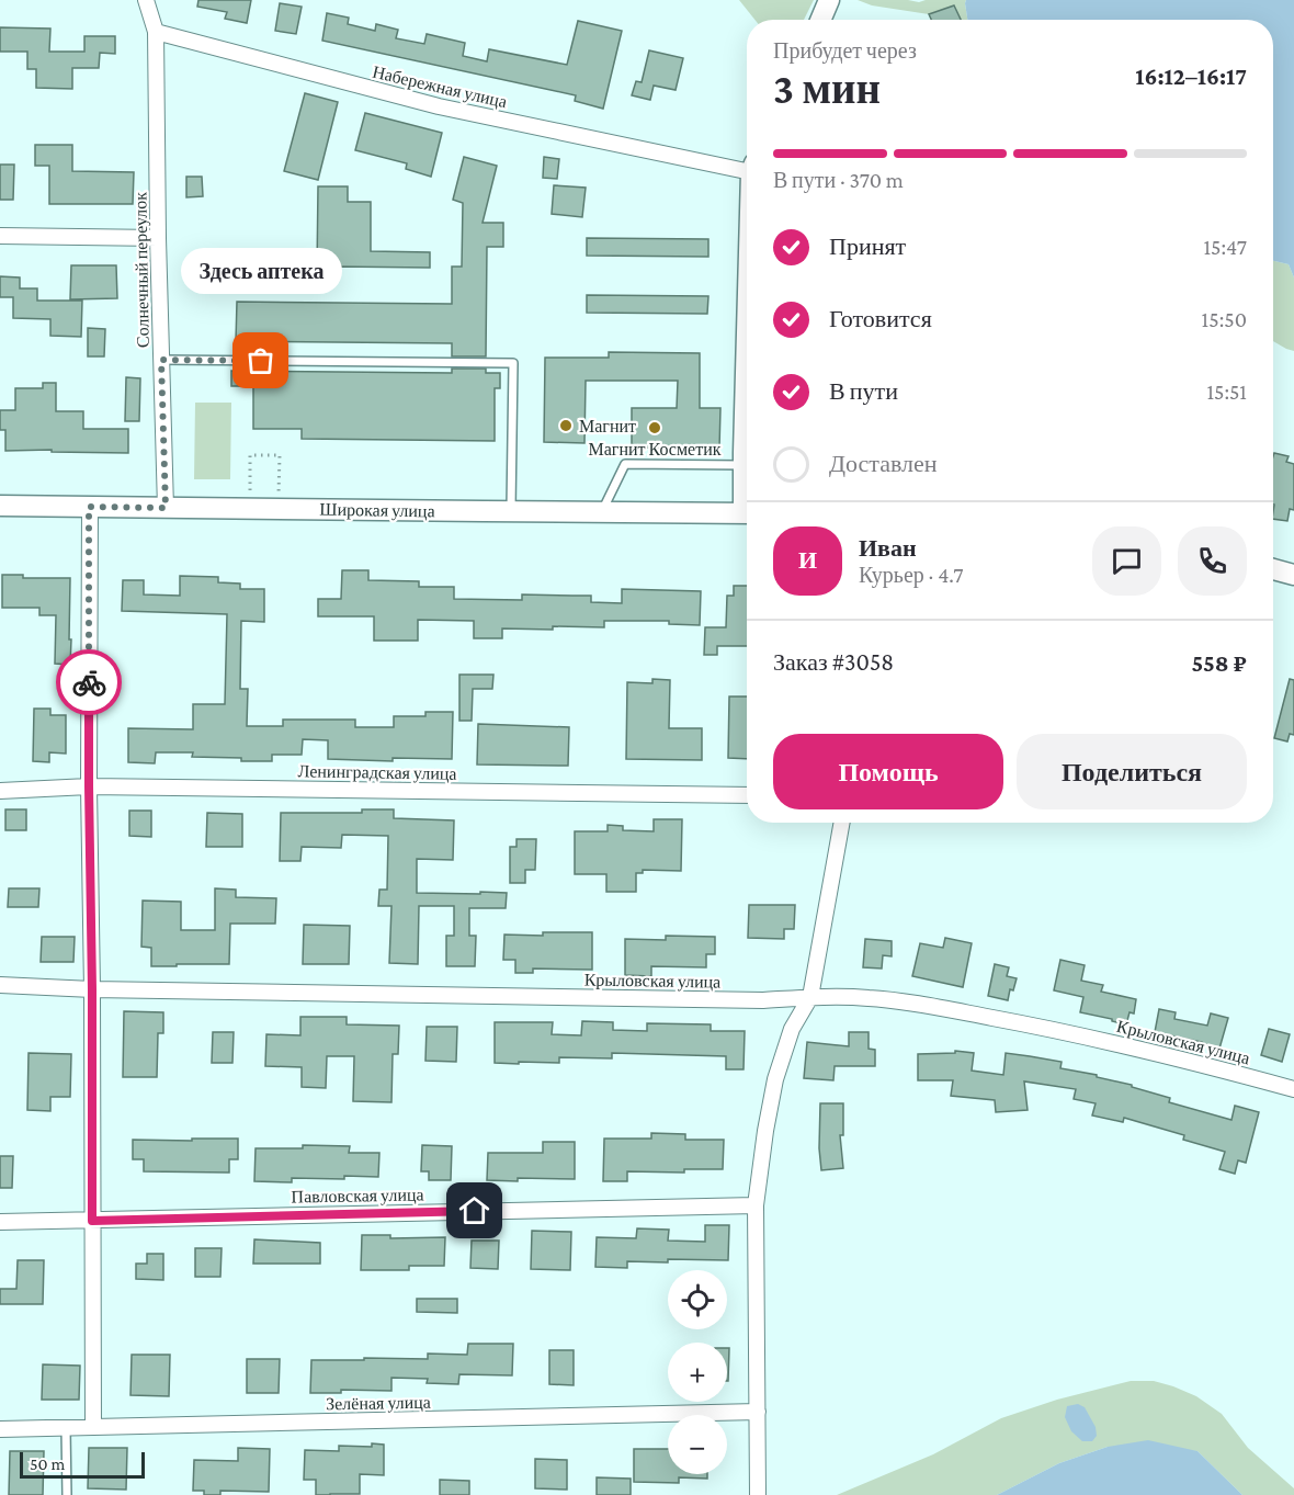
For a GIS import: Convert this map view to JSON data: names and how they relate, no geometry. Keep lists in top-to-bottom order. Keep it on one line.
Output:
{"streets":{"street":["Набережная улица","Солнечный переулок","Широкая улица","Ленинградская улица","Крыловская улица","Павловская улица","Зелёная улица"]},"crossings":[["Набережная улица","Солнечный переулок"],["Солнечный переулок","Широкая улица"]],"places":["Здесь аптека","Магнит","Магнит Косметик"],"scale_bar":"50 m","page":{"heading":["3 мин","Прибудет через","16:12–16:17"],"panel":["Иван","Курьер · 4.7","Заказ #3058","558 ₽"],"bar":"В пути · 370 m","list":[["Принят","15:47"],["Готовится","15:50"],["В пути","15:51"],"Доставлен"],"bubble":"Здесь аптека","round":"И","buttons":["Помощь","Поделиться"],"map_buttons":["+","−"],"scale":"50 m"}}
